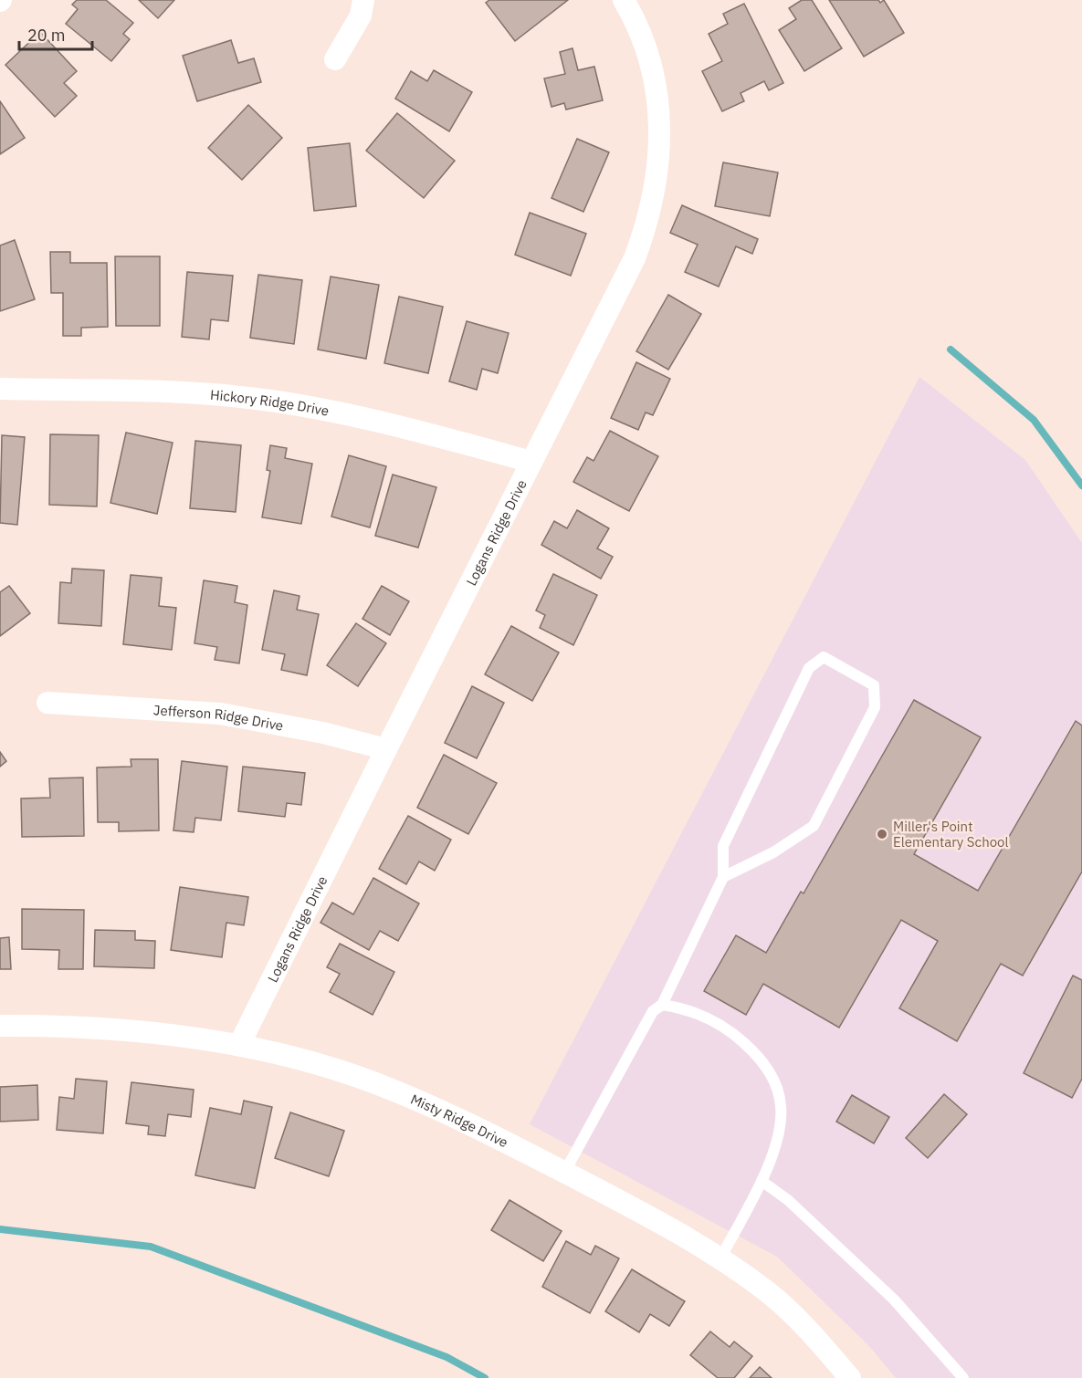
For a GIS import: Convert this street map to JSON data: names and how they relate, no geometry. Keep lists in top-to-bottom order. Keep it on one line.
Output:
{"streets":{"street":["Hickory Ridge Drive","Logans Ridge Drive","Jefferson Ridge Drive","Misty Ridge Drive"]},"crossings":[["Hickory Ridge Drive","Logans Ridge Drive"],["Logans Ridge Drive","Jefferson Ridge Drive"],["Logans Ridge Drive","Misty Ridge Drive"]],"places":["Miller's Point Elementary School"],"scale_bar":"20 m"}
